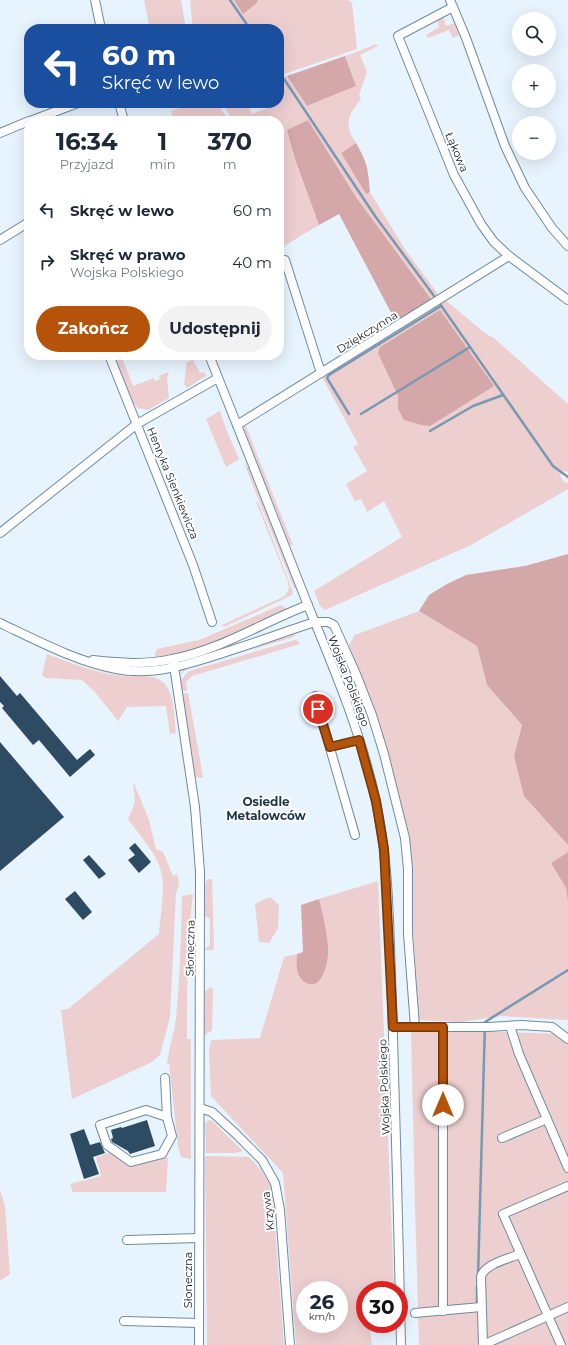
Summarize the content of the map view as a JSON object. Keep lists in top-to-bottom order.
{
  "streets": {
    "street": [
      "Łąkowa",
      "Dziękczynna",
      "Henryka Sienkiewicza",
      "Wojska Polskiego",
      "Słoneczna",
      "Krzywa"
    ]
  },
  "crossings": [
    ["Łąkowa", "Dziękczynna"],
    ["Dziękczynna", "Wojska Polskiego"],
    ["Słoneczna", "Krzywa"]
  ],
  "districts": ["Osiedle Metalowców"],
  "page": {
    "map_buttons": ["+", "−"],
    "turn": ["60 m", "Skręć w lewo"],
    "eta": [
      "16:34",
      "Przyjazd",
      "1",
      "min",
      "370",
      "m"
    ],
    "list": [
      {
        "name": "Skręć w lewo",
        "value": "60 m"
      },
      {
        "name": "Skręć w prawo",
        "note": "Wojska Polskiego",
        "value": "40 m"
      }
    ],
    "buttons": ["Zakończ", "Udostępnij"],
    "speed": "26 km/h",
    "limit": "30"
  }
}
